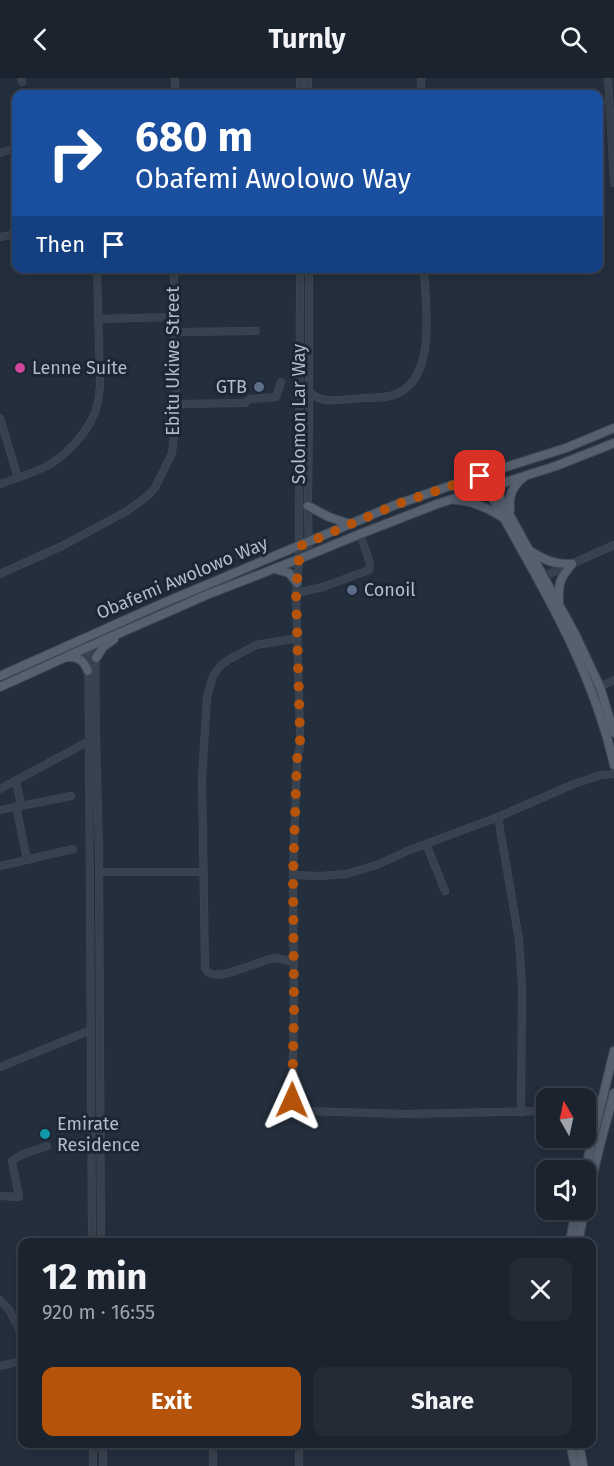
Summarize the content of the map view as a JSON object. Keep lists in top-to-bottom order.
{
  "streets": {
    "main road": ["Obafemi Awolowo Way"],
    "street": ["Ebitu Ukiwe Street", "Solomon Lar Way"]
  },
  "crossings": [
    ["Solomon Lar Way", "Obafemi Awolowo Way"]
  ],
  "places": [
    "Lenne Suite",
    "GTB",
    "Conoil",
    "Emirate Residence"
  ],
  "north": "top",
  "page": {
    "header": "Turnly",
    "turn": ["680 m", "Obafemi Awolowo Way"],
    "then": "Then",
    "heading": ["12 min", "920 m · 16:55"],
    "buttons": ["Exit", "Share"]
  }
}
